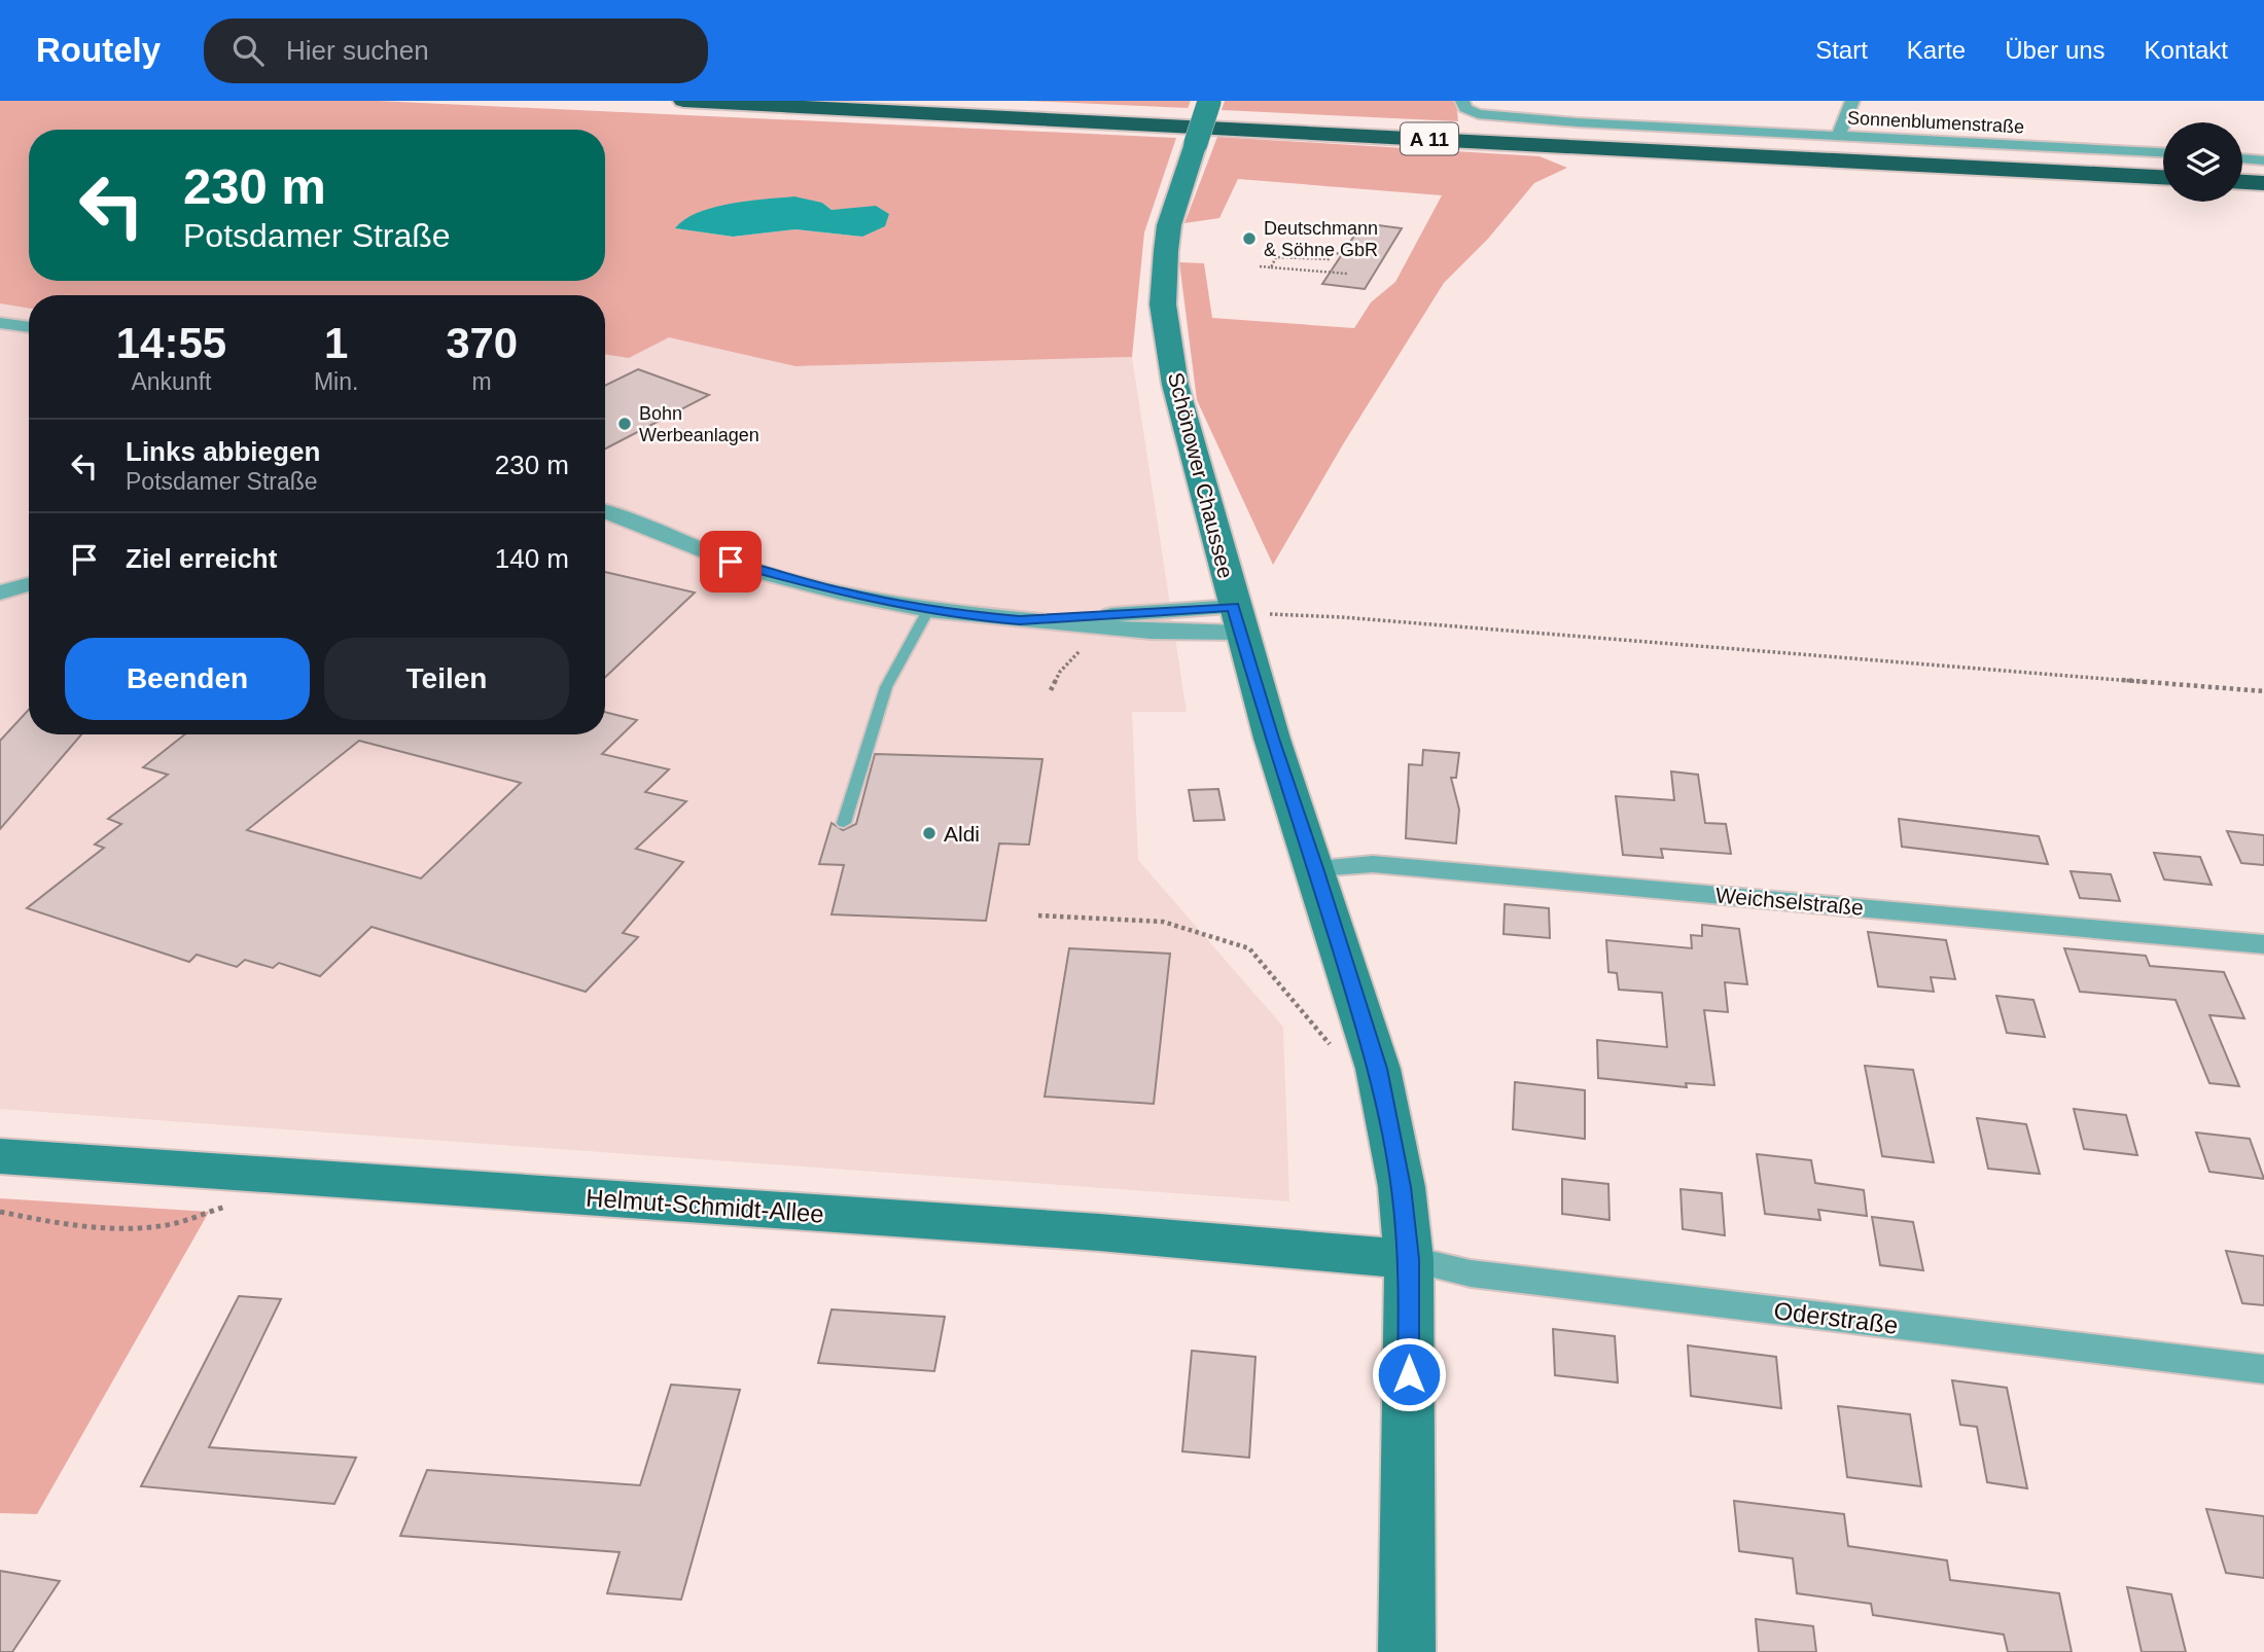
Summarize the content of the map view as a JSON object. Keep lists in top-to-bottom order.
{
  "streets": {
    "highway": ["A 11"],
    "main road": ["Schönower Chaussee", "Helmut-Schmidt-Allee"],
    "street": ["Sonnenblumenstraße", "Weichselstraße", "Oderstraße"]
  },
  "crossings": [
    ["Schönower Chaussee", "Weichselstraße"],
    ["Schönower Chaussee", "Helmut-Schmidt-Allee"],
    ["Schönower Chaussee", "Oderstraße"],
    ["Helmut-Schmidt-Allee", "Oderstraße"]
  ],
  "places": ["Deutschmann & Söhne GbR", "Bohn Werbeanlagen", "Aldi"],
  "page": {
    "header": "Routely",
    "search": "Hier suchen",
    "nav": [
      "Start",
      "Karte",
      "Über uns",
      "Kontakt"
    ],
    "turn": ["230 m", "Potsdamer Straße"],
    "eta": [
      "14:55",
      "Ankunft",
      "1",
      "Min.",
      "370",
      "m"
    ],
    "list": [
      {
        "name": "Links abbiegen",
        "note": "Potsdamer Straße",
        "value": "230 m"
      },
      {
        "name": "Ziel erreicht",
        "value": "140 m"
      }
    ],
    "buttons": ["Beenden", "Teilen"]
  }
}
